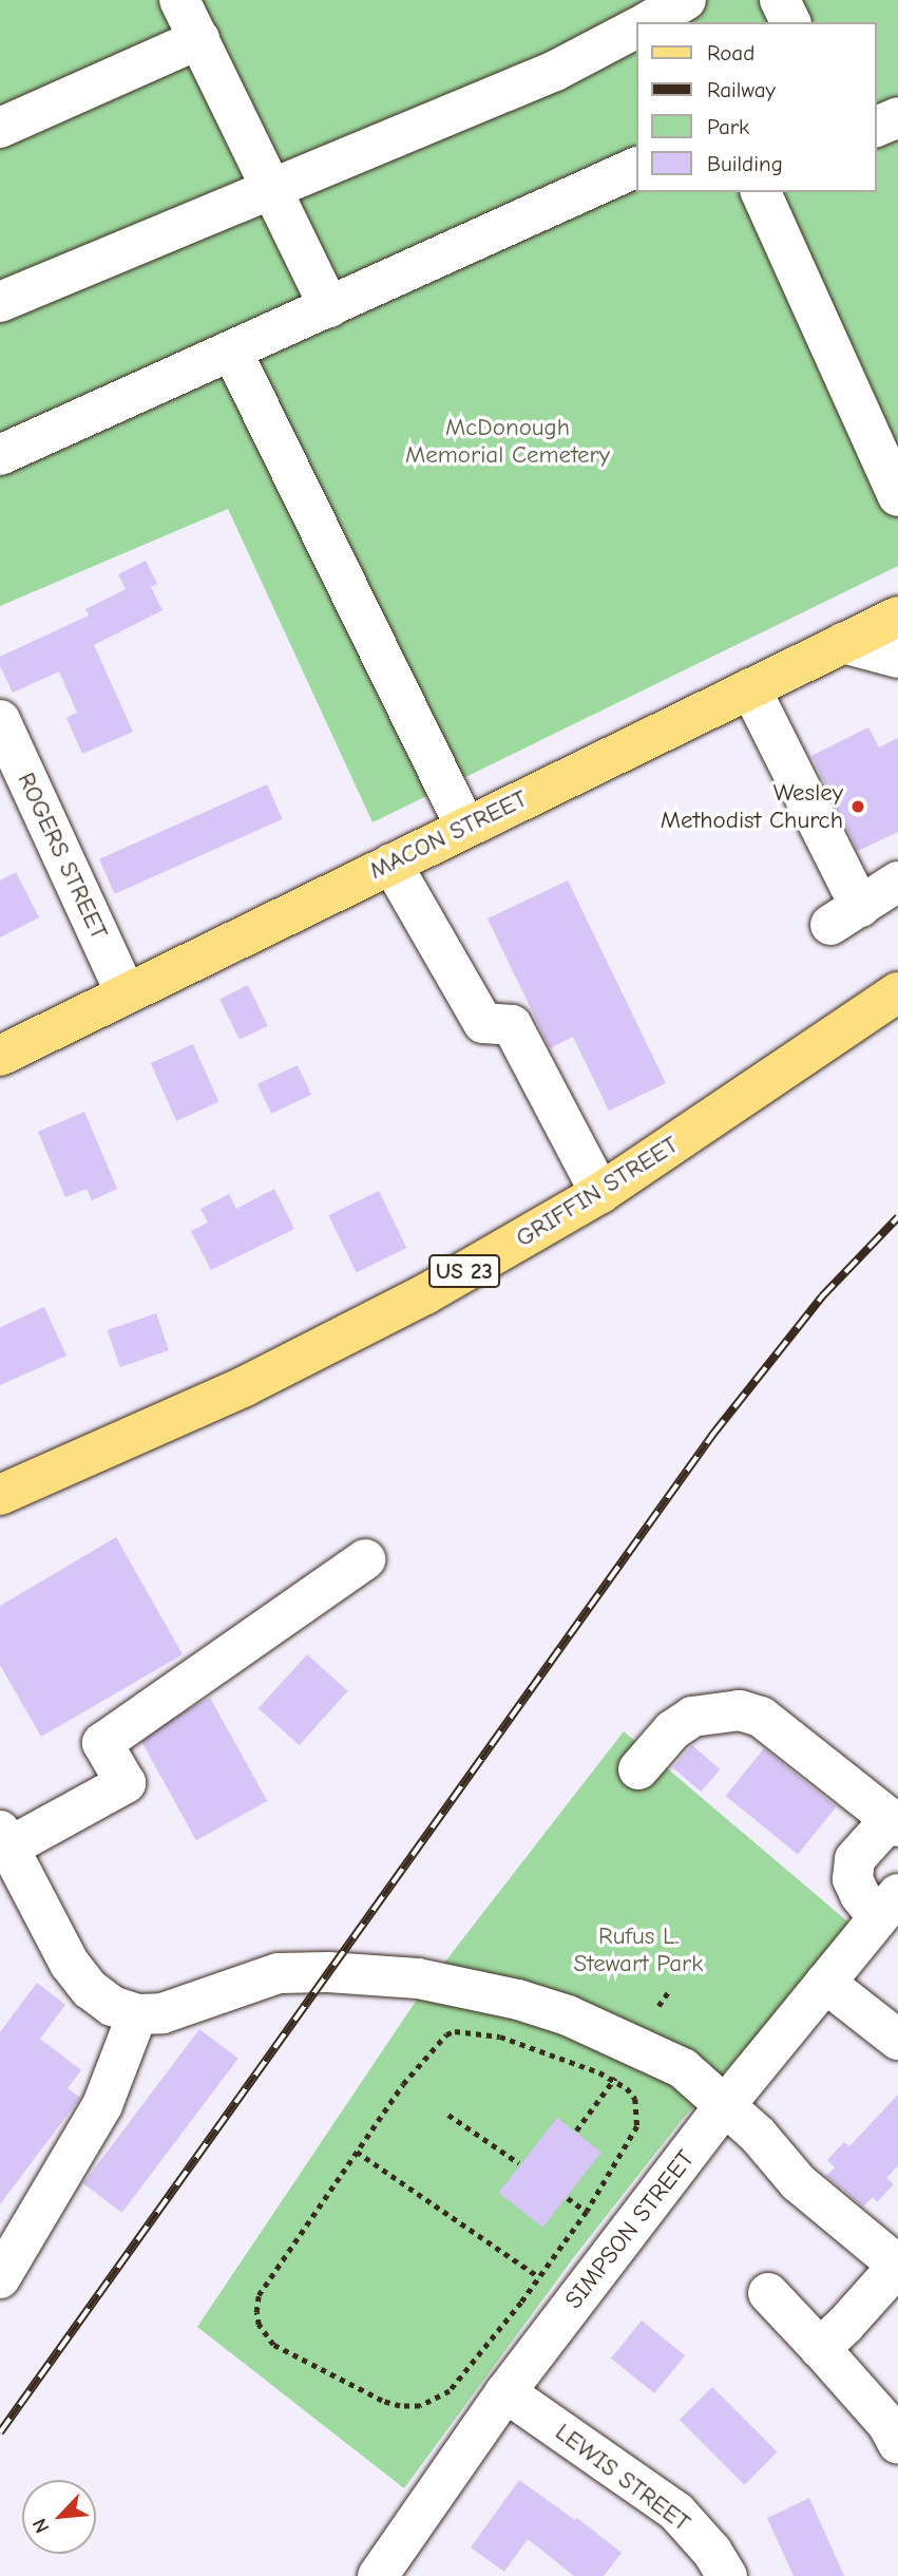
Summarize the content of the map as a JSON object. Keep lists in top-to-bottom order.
{
  "streets": {
    "main road": ["MACON STREET", "GRIFFIN STREET", "US 23"],
    "street": ["ROGERS STREET", "SIMPSON STREET", "LEWIS STREET"]
  },
  "crossings": [
    ["MACON STREET", "ROGERS STREET"],
    ["SIMPSON STREET", "LEWIS STREET"]
  ],
  "parks": ["McDonough Memorial Cemetery", "Rufus L. Stewart Park"],
  "places": ["Wesley Methodist Church"],
  "legend": [
    "Road",
    "Railway",
    "Park",
    "Building"
  ],
  "north": "bottom left"
}
